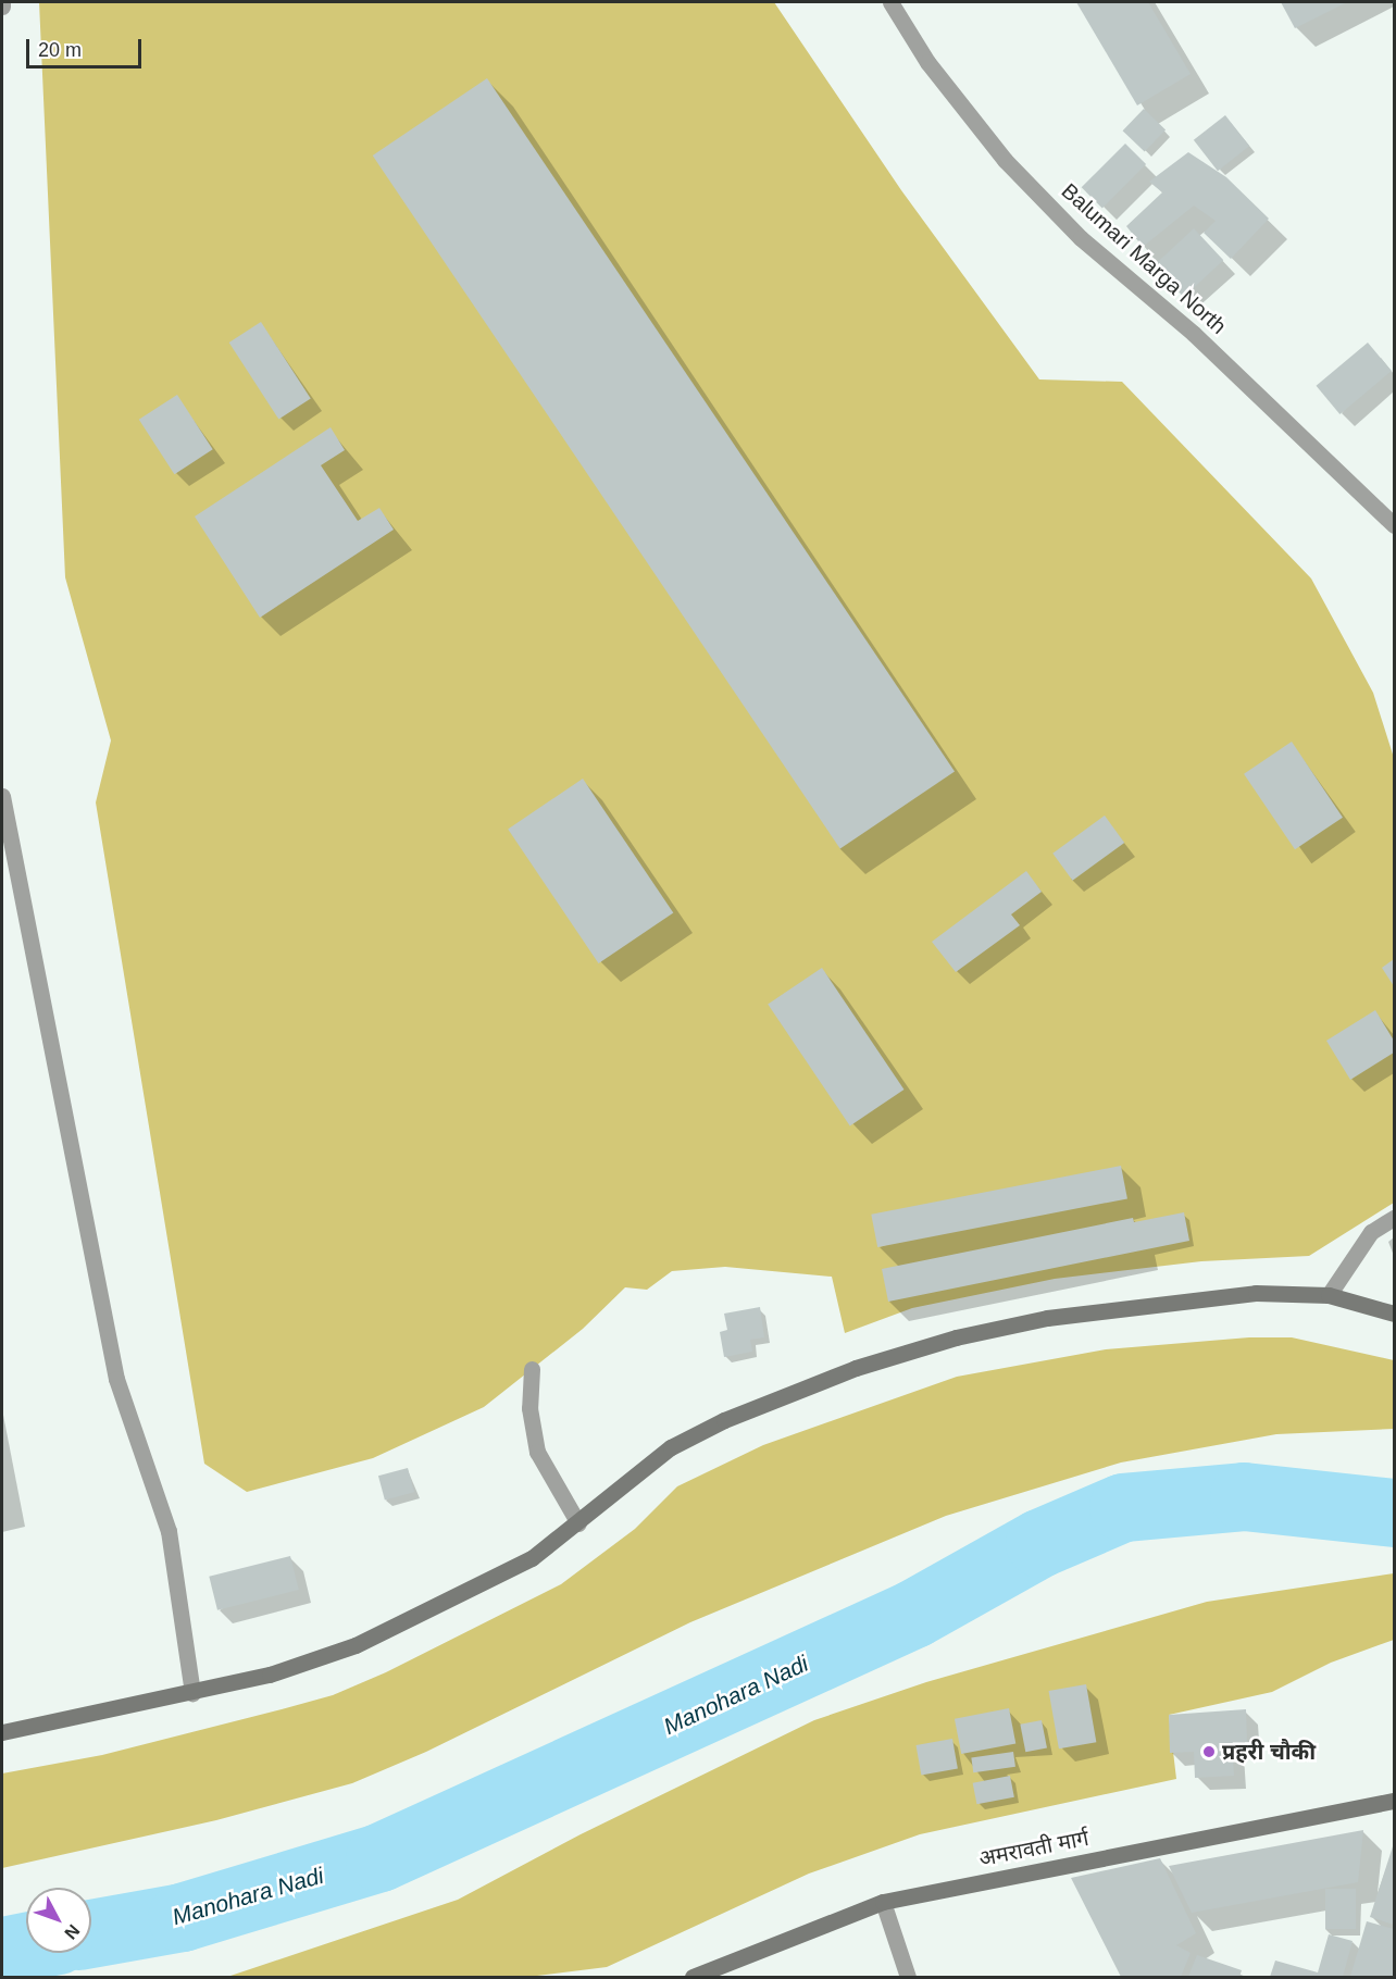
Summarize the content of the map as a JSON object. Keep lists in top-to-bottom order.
{
  "streets": {
    "main road": ["अमरावती मार्ग"],
    "street": ["Balumari Marga North"]
  },
  "water": ["Manohara Nadi"],
  "places": ["प्रहरी चौकी"],
  "scale_bar": "20 m",
  "north": "bottom right"
}
